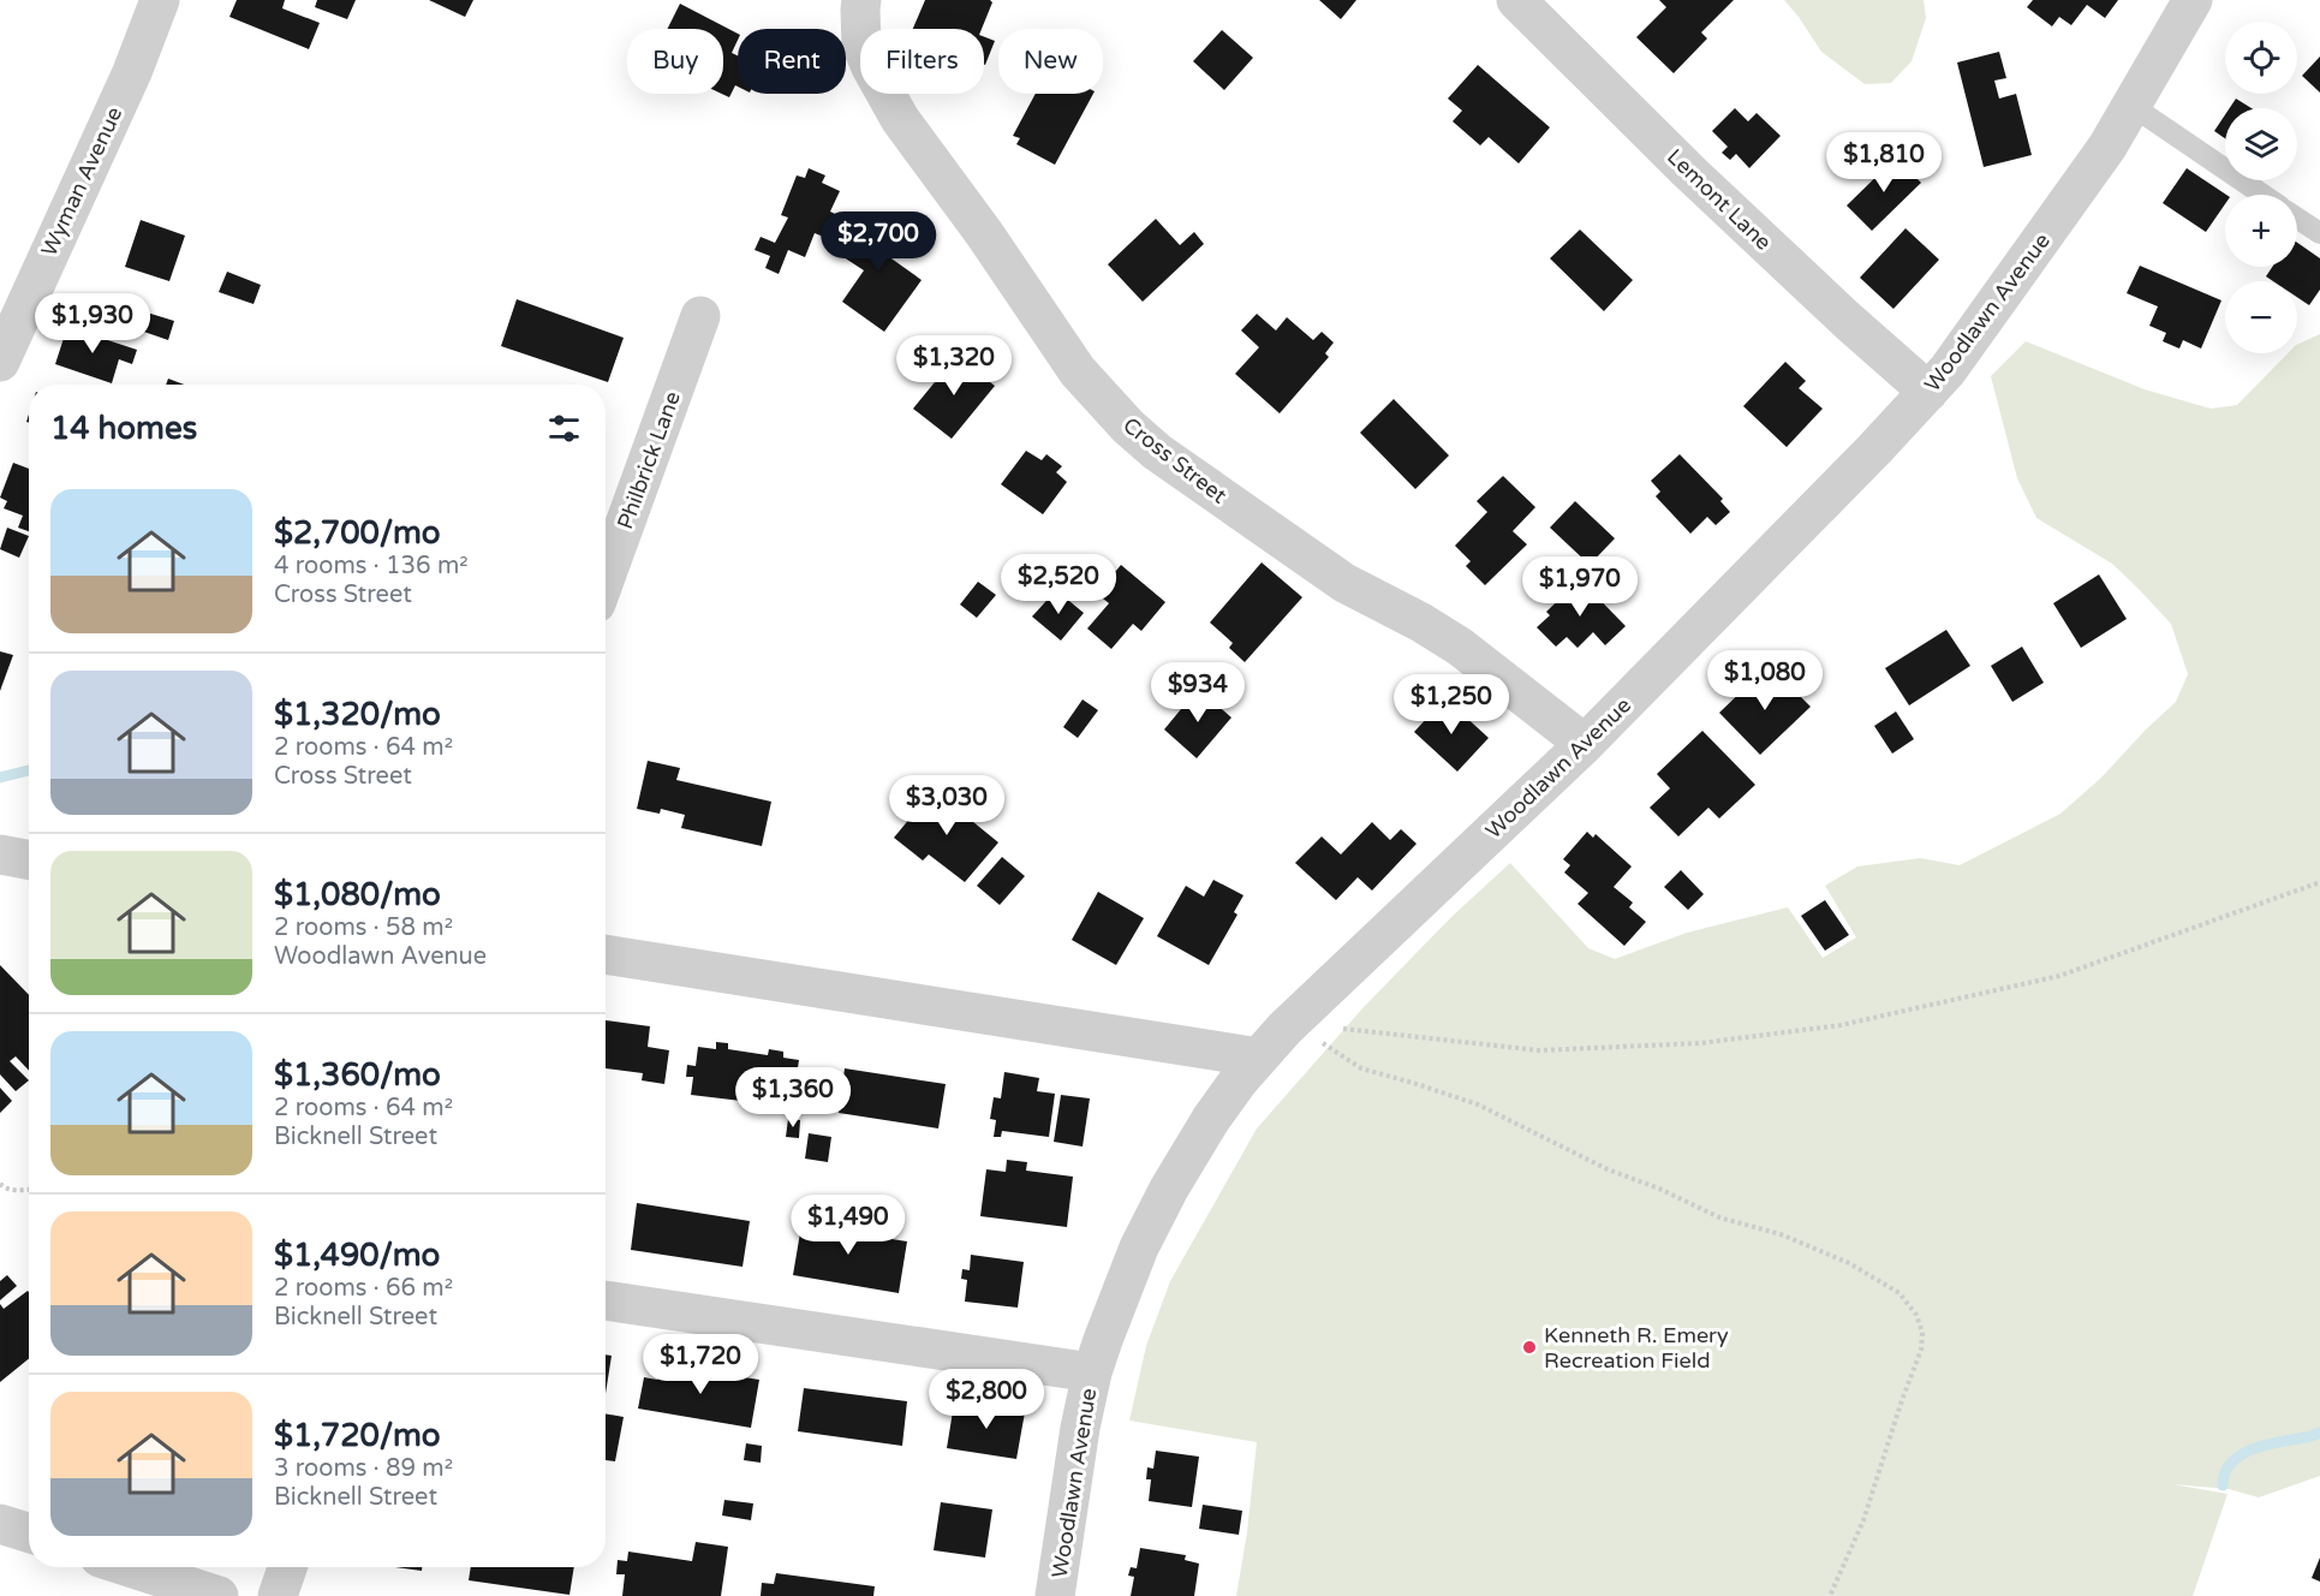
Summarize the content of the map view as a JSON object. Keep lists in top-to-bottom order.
{
  "streets": {
    "street": [
      "Wyman Avenue",
      "Lemont Lane",
      "Woodlawn Avenue",
      "Philbrick Lane",
      "Cross Street"
    ]
  },
  "crossings": [
    ["Lemont Lane", "Woodlawn Avenue"],
    ["Woodlawn Avenue", "Cross Street"]
  ],
  "places": ["Kenneth R. Emery Recreation Field"],
  "page": {
    "map_buttons": ["+", "−"],
    "chip": [
      "Buy",
      "Rent",
      "Filters",
      "New"
    ],
    "price": [
      "$1,810",
      "$2,700",
      "$1,930",
      "$1,320",
      "$2,520",
      "$1,970",
      "$1,080",
      "$934",
      "$1,250",
      "$3,030",
      "$1,360",
      "$1,490",
      "$1,720",
      "$2,800"
    ],
    "heading": "14 homes",
    "list": [
      {
        "name": "$2,700/mo",
        "note": "4 rooms · 136 m² · Cross Street"
      },
      {
        "name": "$1,320/mo",
        "note": "2 rooms · 64 m² · Cross Street"
      },
      {
        "name": "$1,080/mo",
        "note": "2 rooms · 58 m² · Woodlawn Avenue"
      },
      {
        "name": "$1,360/mo",
        "note": "2 rooms · 64 m² · Bicknell Street"
      },
      {
        "name": "$1,490/mo",
        "note": "2 rooms · 66 m² · Bicknell Street"
      },
      {
        "name": "$1,720/mo",
        "note": "3 rooms · 89 m² · Bicknell Street"
      }
    ]
  }
}
